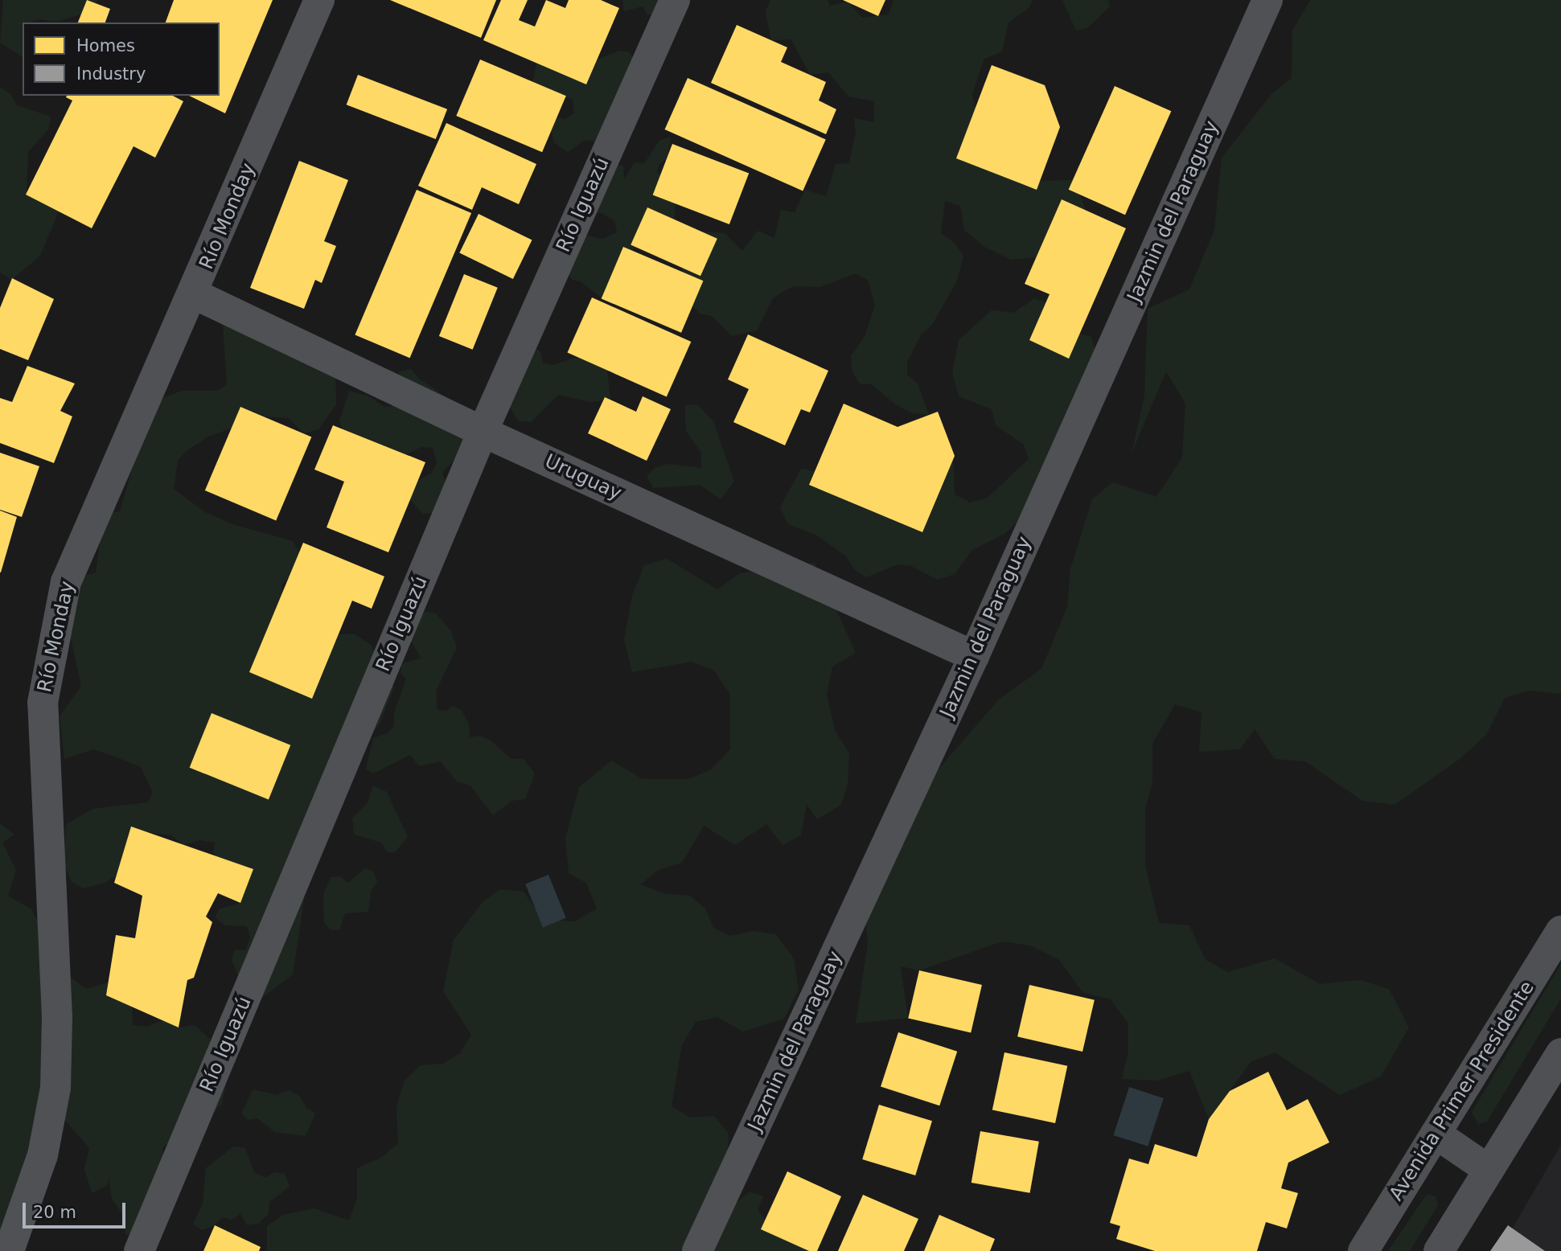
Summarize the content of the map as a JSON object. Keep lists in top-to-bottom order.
{
  "streets": {
    "main road": ["Avenida Primer Presidente"],
    "street": [
      "Río Iguazú",
      "Jazmin del Paraguay",
      "Río Monday",
      "Uruguay"
    ]
  },
  "crossings": [
    ["Río Iguazú", "Uruguay"],
    ["Jazmin del Paraguay", "Uruguay"],
    ["Río Monday", "Uruguay"]
  ],
  "legend": ["Homes", "Industry"],
  "scale_bar": "20 m"
}
